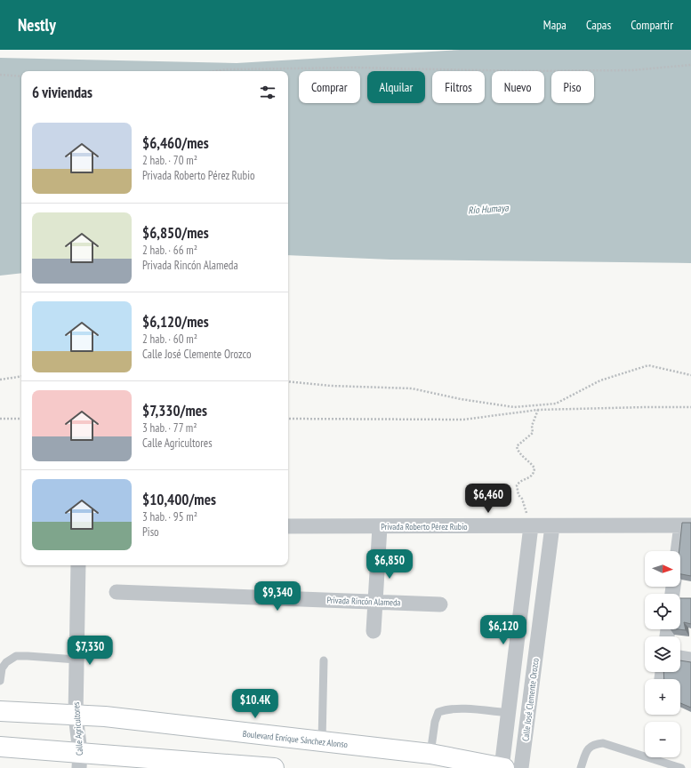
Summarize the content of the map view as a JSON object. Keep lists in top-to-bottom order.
{
  "streets": {
    "main road": ["Boulevard Enrique Sánchez Alonso"],
    "street": [
      "Privada Roberto Pérez Rubio",
      "Privada Rincón Alameda",
      "Calle José Clemente Orozco",
      "Calle Agricultores"
    ]
  },
  "crossings": [
    ["Privada Roberto Pérez Rubio", "Calle José Clemente Orozco"],
    ["Calle Agricultores", "Boulevard Enrique Sánchez Alonso"]
  ],
  "water": ["Río Humaya"],
  "north": "right",
  "page": {
    "header": "Nestly",
    "nav": ["Mapa", "Capas", "Compartir"],
    "chip": [
      "Comprar",
      "Alquilar",
      "Filtros",
      "Nuevo",
      "Piso"
    ],
    "heading": "6 viviendas",
    "list": [
      {
        "name": "$6,460/mes",
        "note": "2 hab. · 70 m² · Privada Roberto Pérez Rubio"
      },
      {
        "name": "$6,850/mes",
        "note": "2 hab. · 66 m² · Privada Rincón Alameda"
      },
      {
        "name": "$6,120/mes",
        "note": "2 hab. · 60 m² · Calle José Clemente Orozco"
      },
      {
        "name": "$7,330/mes",
        "note": "3 hab. · 77 m² · Calle Agricultores"
      },
      {
        "name": "$10,400/mes",
        "note": "3 hab. · 95 m² · Piso"
      }
    ],
    "price": [
      "$6,460",
      "$6,850",
      "$9,340",
      "$6,120",
      "$7,330",
      "$10.4K"
    ],
    "map_buttons": ["+", "−"]
  }
}
